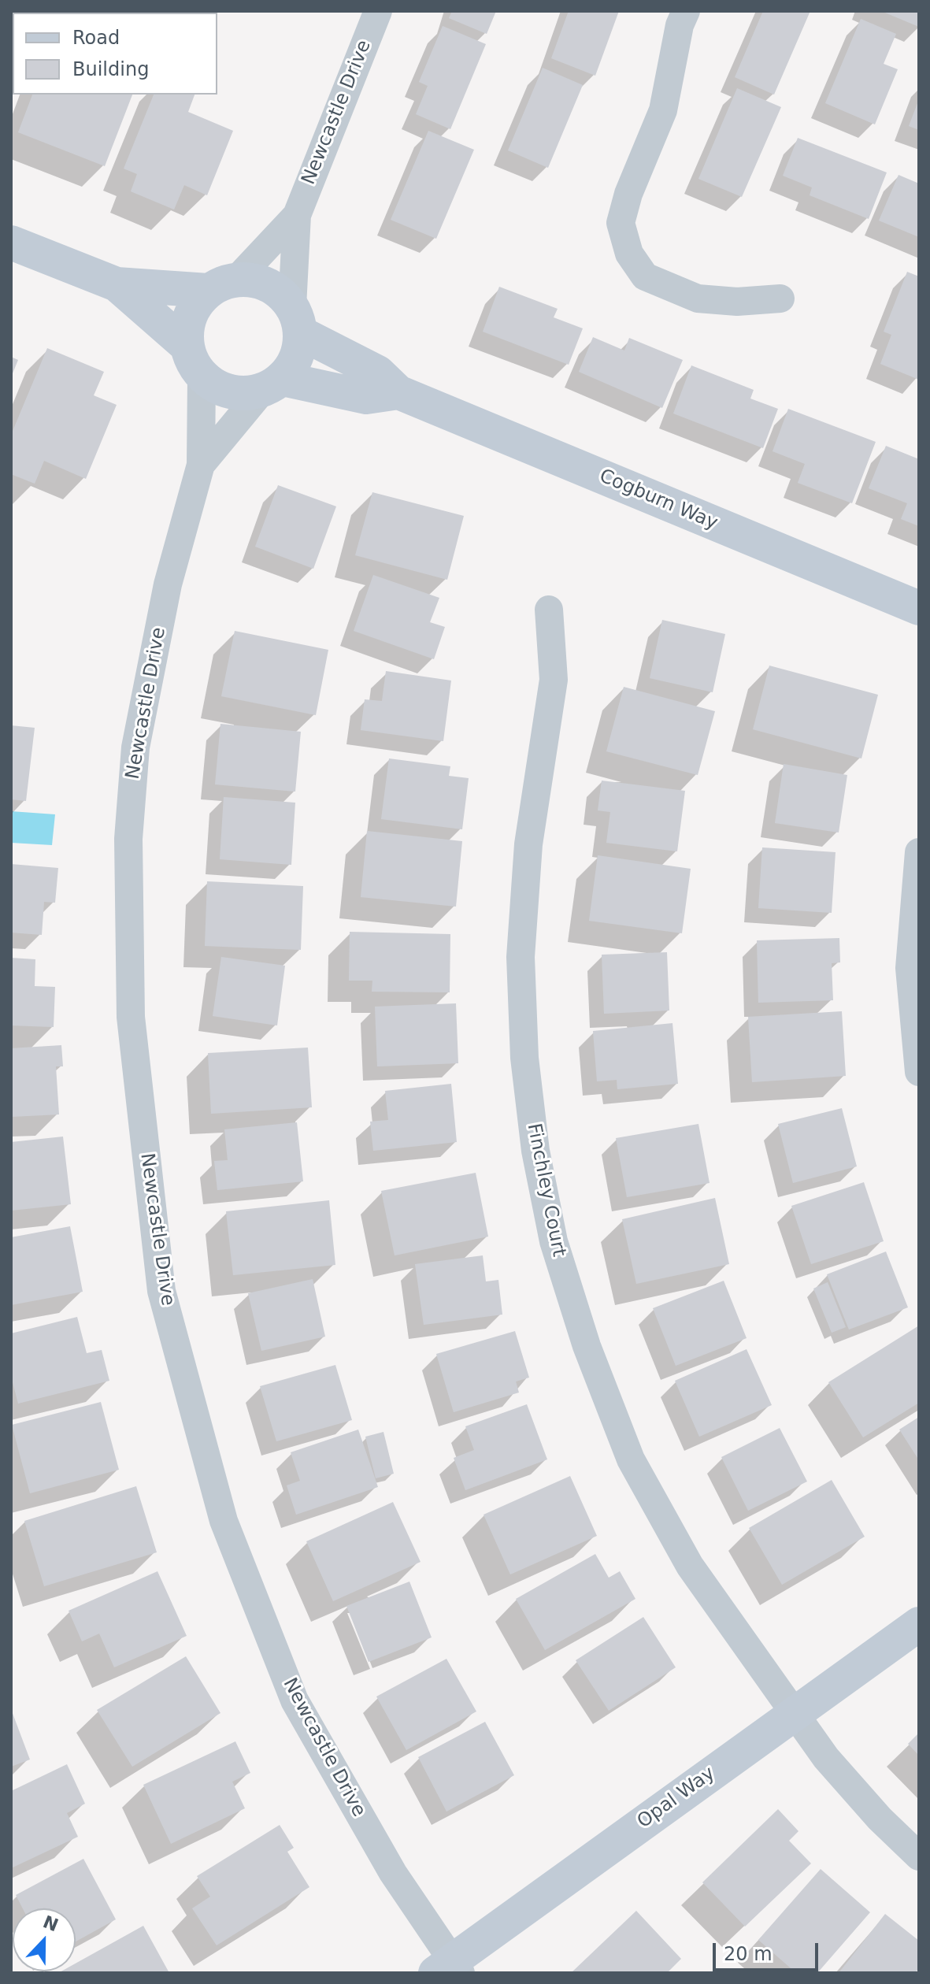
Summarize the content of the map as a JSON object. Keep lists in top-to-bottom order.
{
  "streets": {
    "street": [
      "Newcastle Drive",
      "Cogburn Way",
      "Finchley Court",
      "Opal Way"
    ]
  },
  "crossings": [
    ["Newcastle Drive", "Cogburn Way"],
    ["Newcastle Drive", "Opal Way"],
    ["Finchley Court", "Opal Way"]
  ],
  "legend": ["Road", "Building"],
  "scale_bar": "20 m",
  "north": "top"
}
